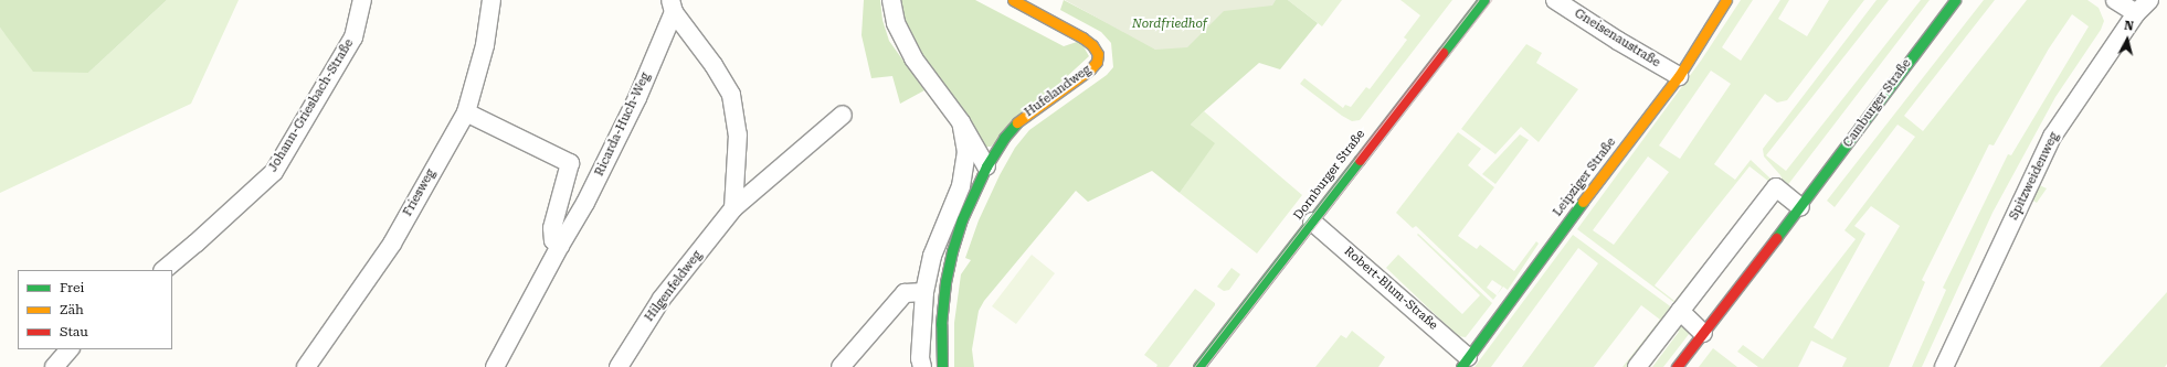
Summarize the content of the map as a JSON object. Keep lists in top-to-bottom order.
{
  "streets": {
    "street": [
      "Gneisenaustraße",
      "Hufelandweg",
      "Camburger Straße",
      "Johann-Griesbach-Straße",
      "Ricarda-Huch-Weg",
      "Dornburger Straße",
      "Spitzweidenweg",
      "Leipziger Straße",
      "Friesweg",
      "Hilgenfeldweg",
      "Robert-Blum-Straße"
    ]
  },
  "crossings": [
    ["Gneisenaustraße", "Leipziger Straße"],
    ["Dornburger Straße", "Robert-Blum-Straße"],
    ["Leipziger Straße", "Robert-Blum-Straße"]
  ],
  "parks": ["Nordfriedhof"],
  "legend": ["Frei", "Zäh", "Stau"],
  "north": "top"
}
